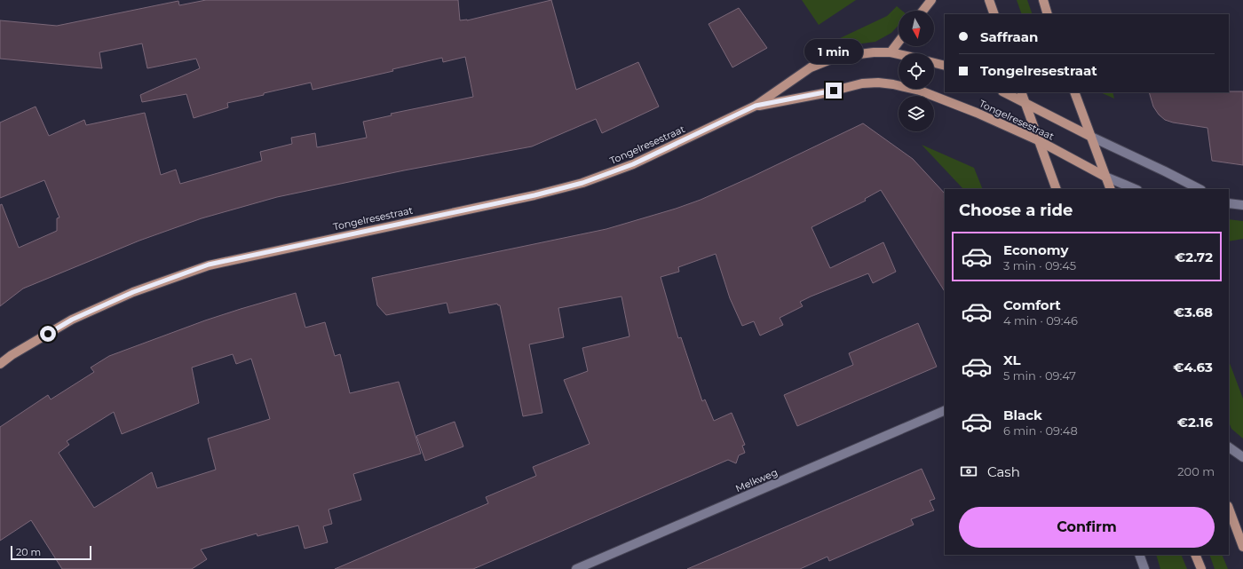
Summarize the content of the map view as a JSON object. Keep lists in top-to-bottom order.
{
  "streets": {
    "main road": ["Tongelresestraat"],
    "street": ["Melkweg"]
  },
  "scale_bar": "20 m",
  "north": "bottom",
  "page": {
    "banner": ["Saffraan", "Tongelresestraat"],
    "bubble": "1 min",
    "heading": "Choose a ride",
    "list": [
      {
        "name": "Economy",
        "note": "3 min · 09:45",
        "value": "€2.72"
      },
      {
        "name": "Comfort",
        "note": "4 min · 09:46",
        "value": "€3.68"
      },
      {
        "name": "XL",
        "note": "5 min · 09:47",
        "value": "€4.63"
      },
      {
        "name": "Black",
        "note": "6 min · 09:48",
        "value": "€2.16"
      }
    ],
    "pay": ["Cash", "200 m"],
    "buttons": "Confirm",
    "scale": "20 m"
  }
}
